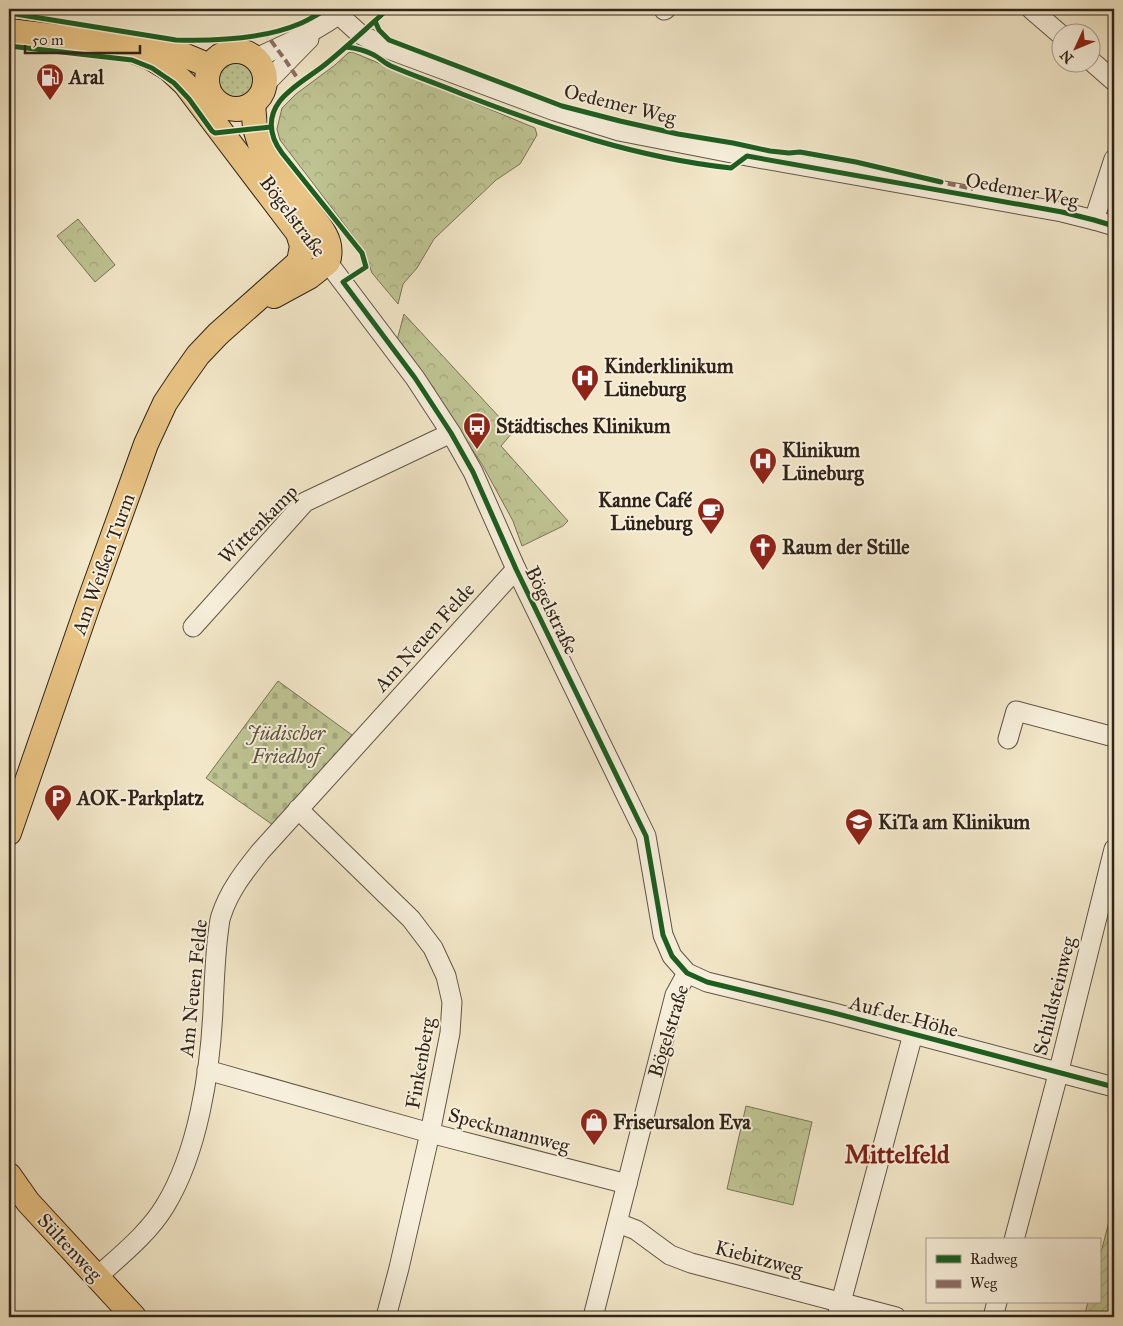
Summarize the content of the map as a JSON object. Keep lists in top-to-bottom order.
{
  "streets": {
    "main road": ["Bögelstraße", "Am Weißen Turm", "Sültenweg"],
    "street": [
      "Oedemer Weg",
      "Wittenkamp",
      "Am Neuen Felde",
      "Schildsteinweg",
      "Auf der Höhe",
      "Finkenberg",
      "Speckmannweg",
      "Kiebitzweg"
    ]
  },
  "crossings": [
    ["Bögelstraße", "Wittenkamp"],
    ["Bögelstraße", "Am Weißen Turm"],
    ["Bögelstraße", "Am Neuen Felde"],
    ["Bögelstraße", "Auf der Höhe"],
    ["Bögelstraße", "Speckmannweg"],
    ["Bögelstraße", "Kiebitzweg"],
    ["Am Neuen Felde", "Finkenberg"],
    ["Am Neuen Felde", "Speckmannweg"],
    ["Am Neuen Felde", "Sültenweg"],
    ["Schildsteinweg", "Auf der Höhe"],
    ["Finkenberg", "Speckmannweg"]
  ],
  "districts": ["Mittelfeld"],
  "parks": ["Jüdischer Friedhof"],
  "places": {
    "fuel station": ["Aral"],
    "hospital": ["Kinderklinikum Lüneburg", "Klinikum Lüneburg"],
    "bus stop": ["Städtisches Klinikum"],
    "cafe": ["Kanne Café Lüneburg"],
    "church": ["Raum der Stille"],
    "parking": ["AOK-Parkplatz"],
    "school or university": ["KiTa am Klinikum"],
    "shop": ["Friseursalon Eva"]
  },
  "legend": ["Radweg", "Weg"],
  "scale_bar": "50 m",
  "north": "bottom left"
}
